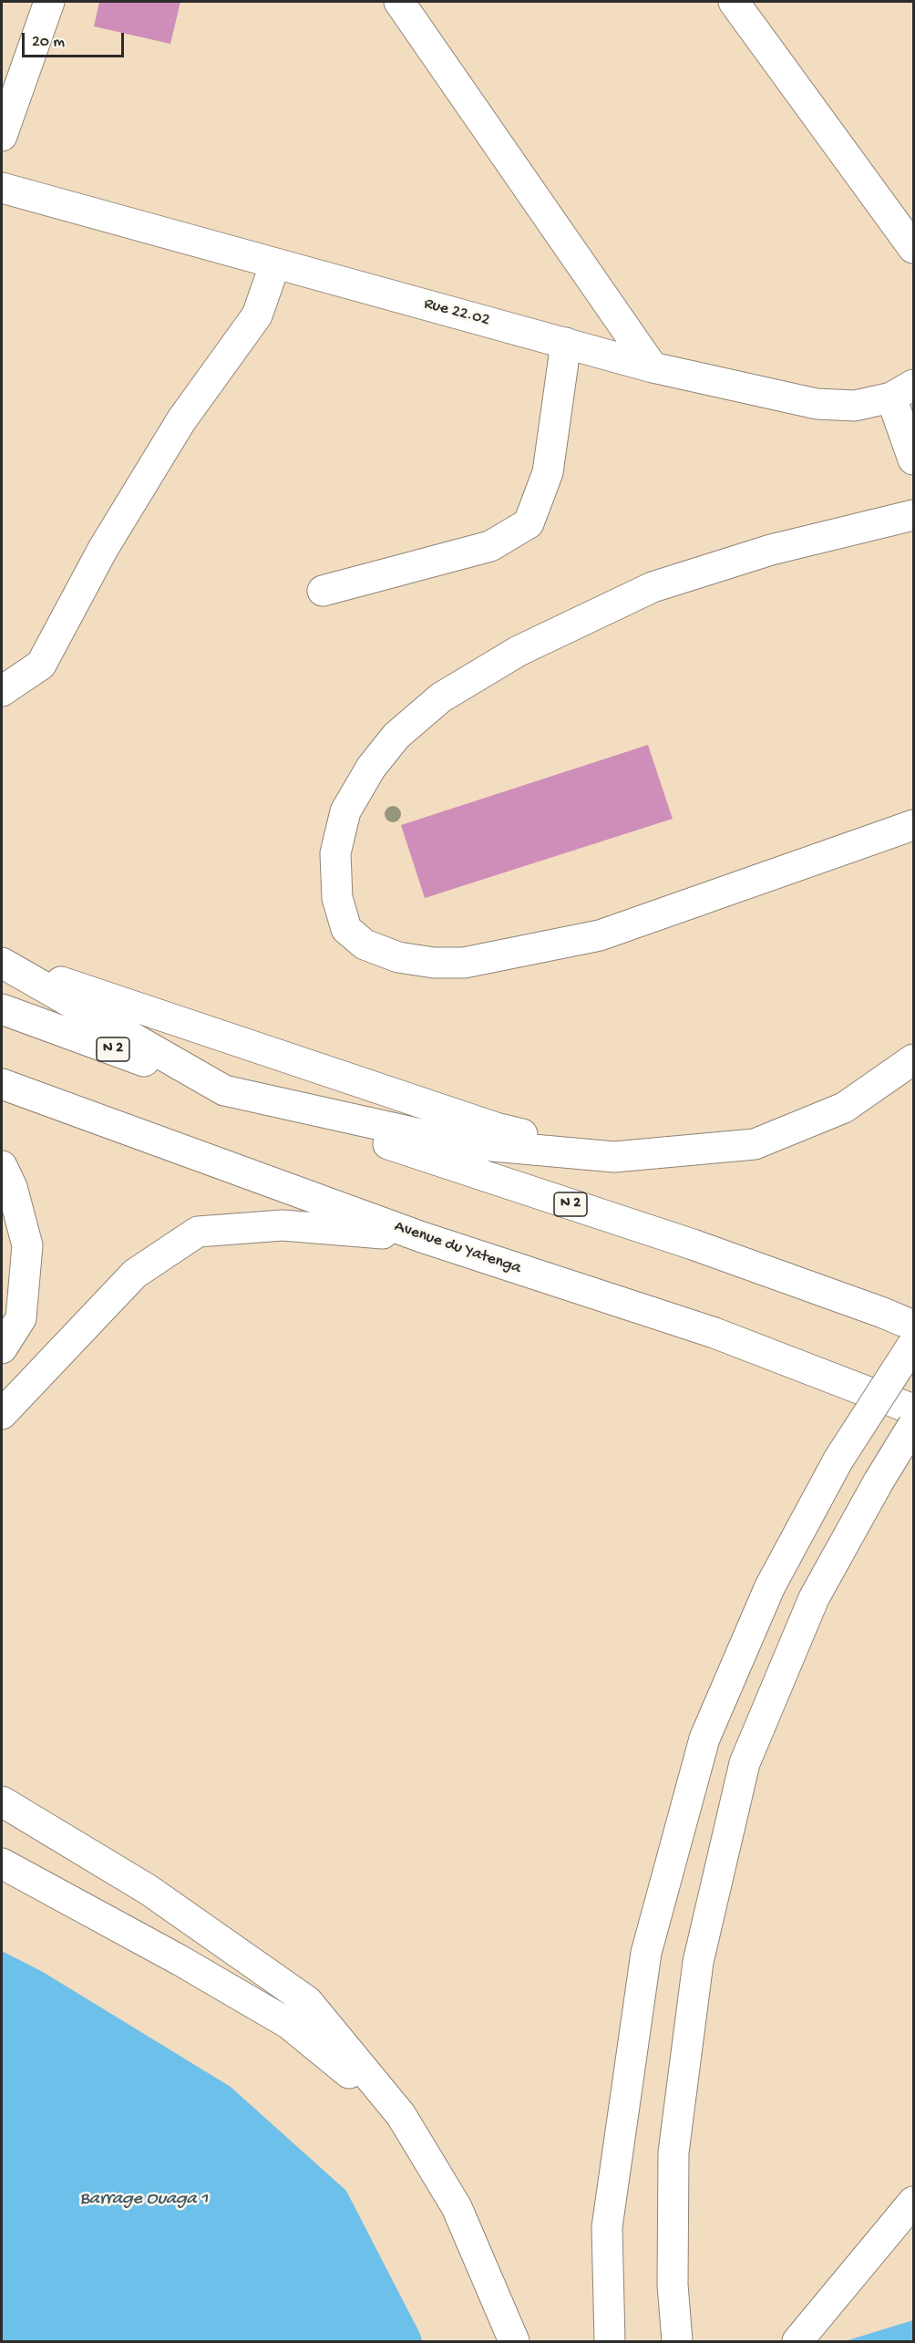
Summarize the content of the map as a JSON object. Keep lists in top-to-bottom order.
{
  "streets": {
    "main road": ["Rue 22.02", "N 2", "Avenue du Yatenga"]
  },
  "water": ["Barrage Ouaga 1"],
  "scale_bar": "20 m"
}
